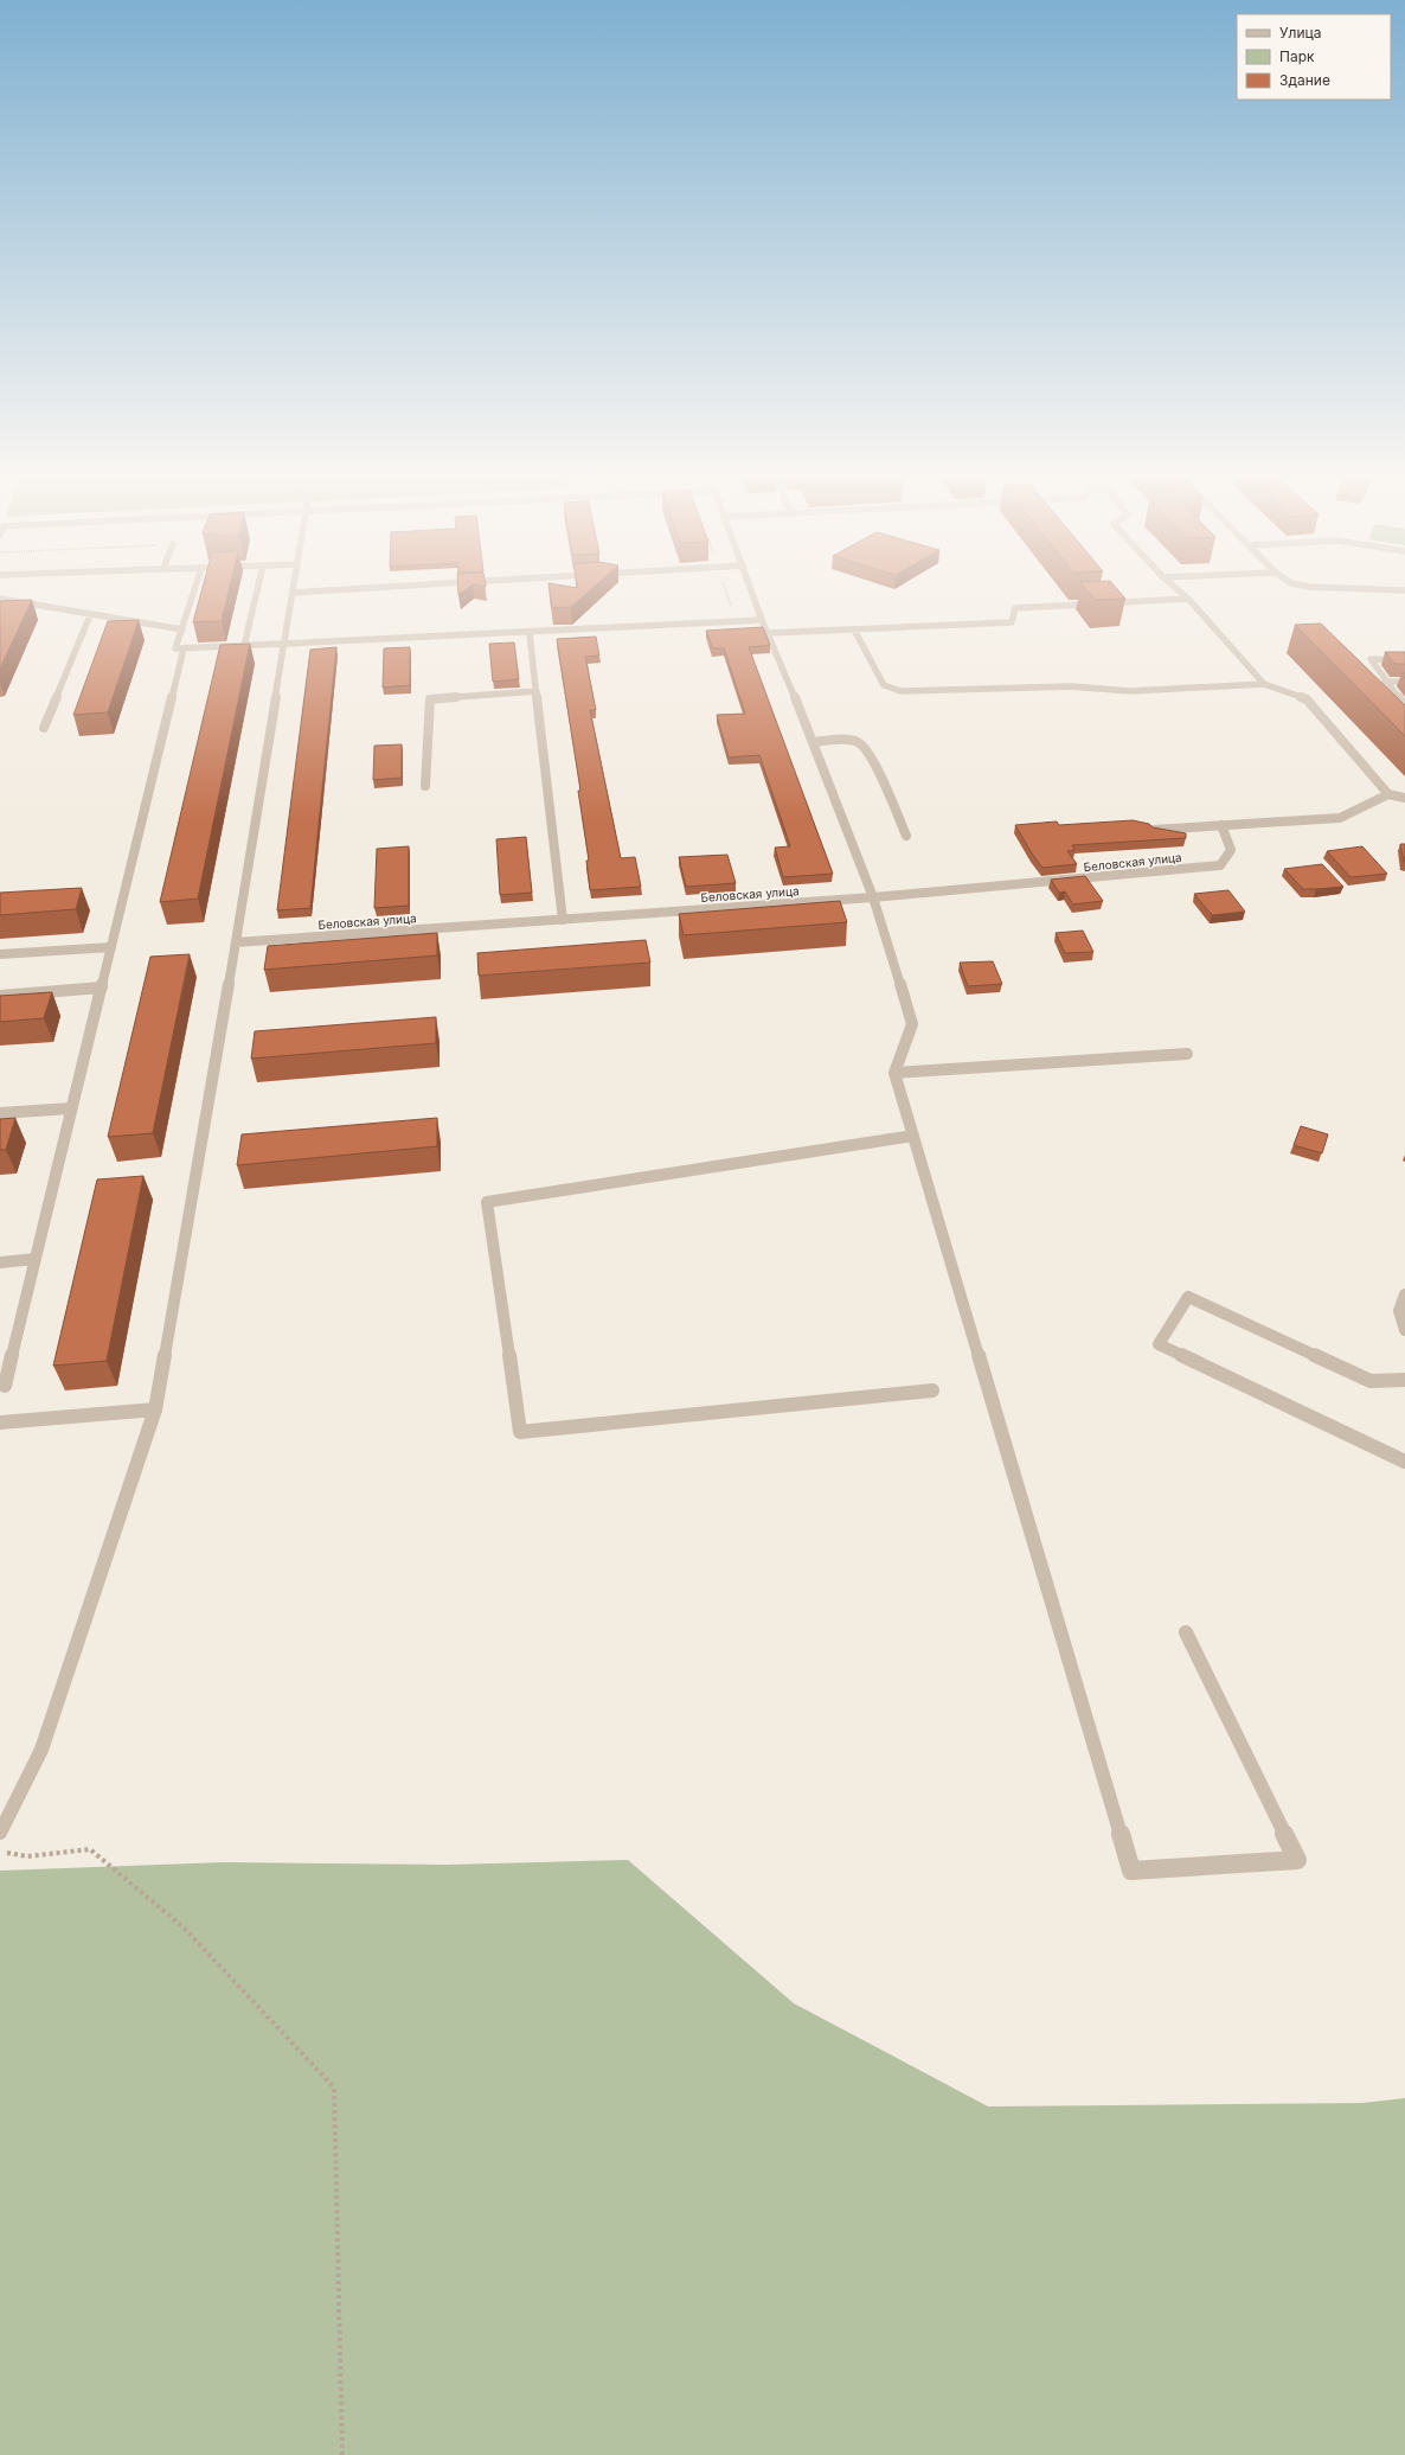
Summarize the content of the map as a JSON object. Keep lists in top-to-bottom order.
{
  "streets": {
    "street": ["Беловская улица"]
  },
  "legend": ["Улица", "Парк", "Здание"]
}
